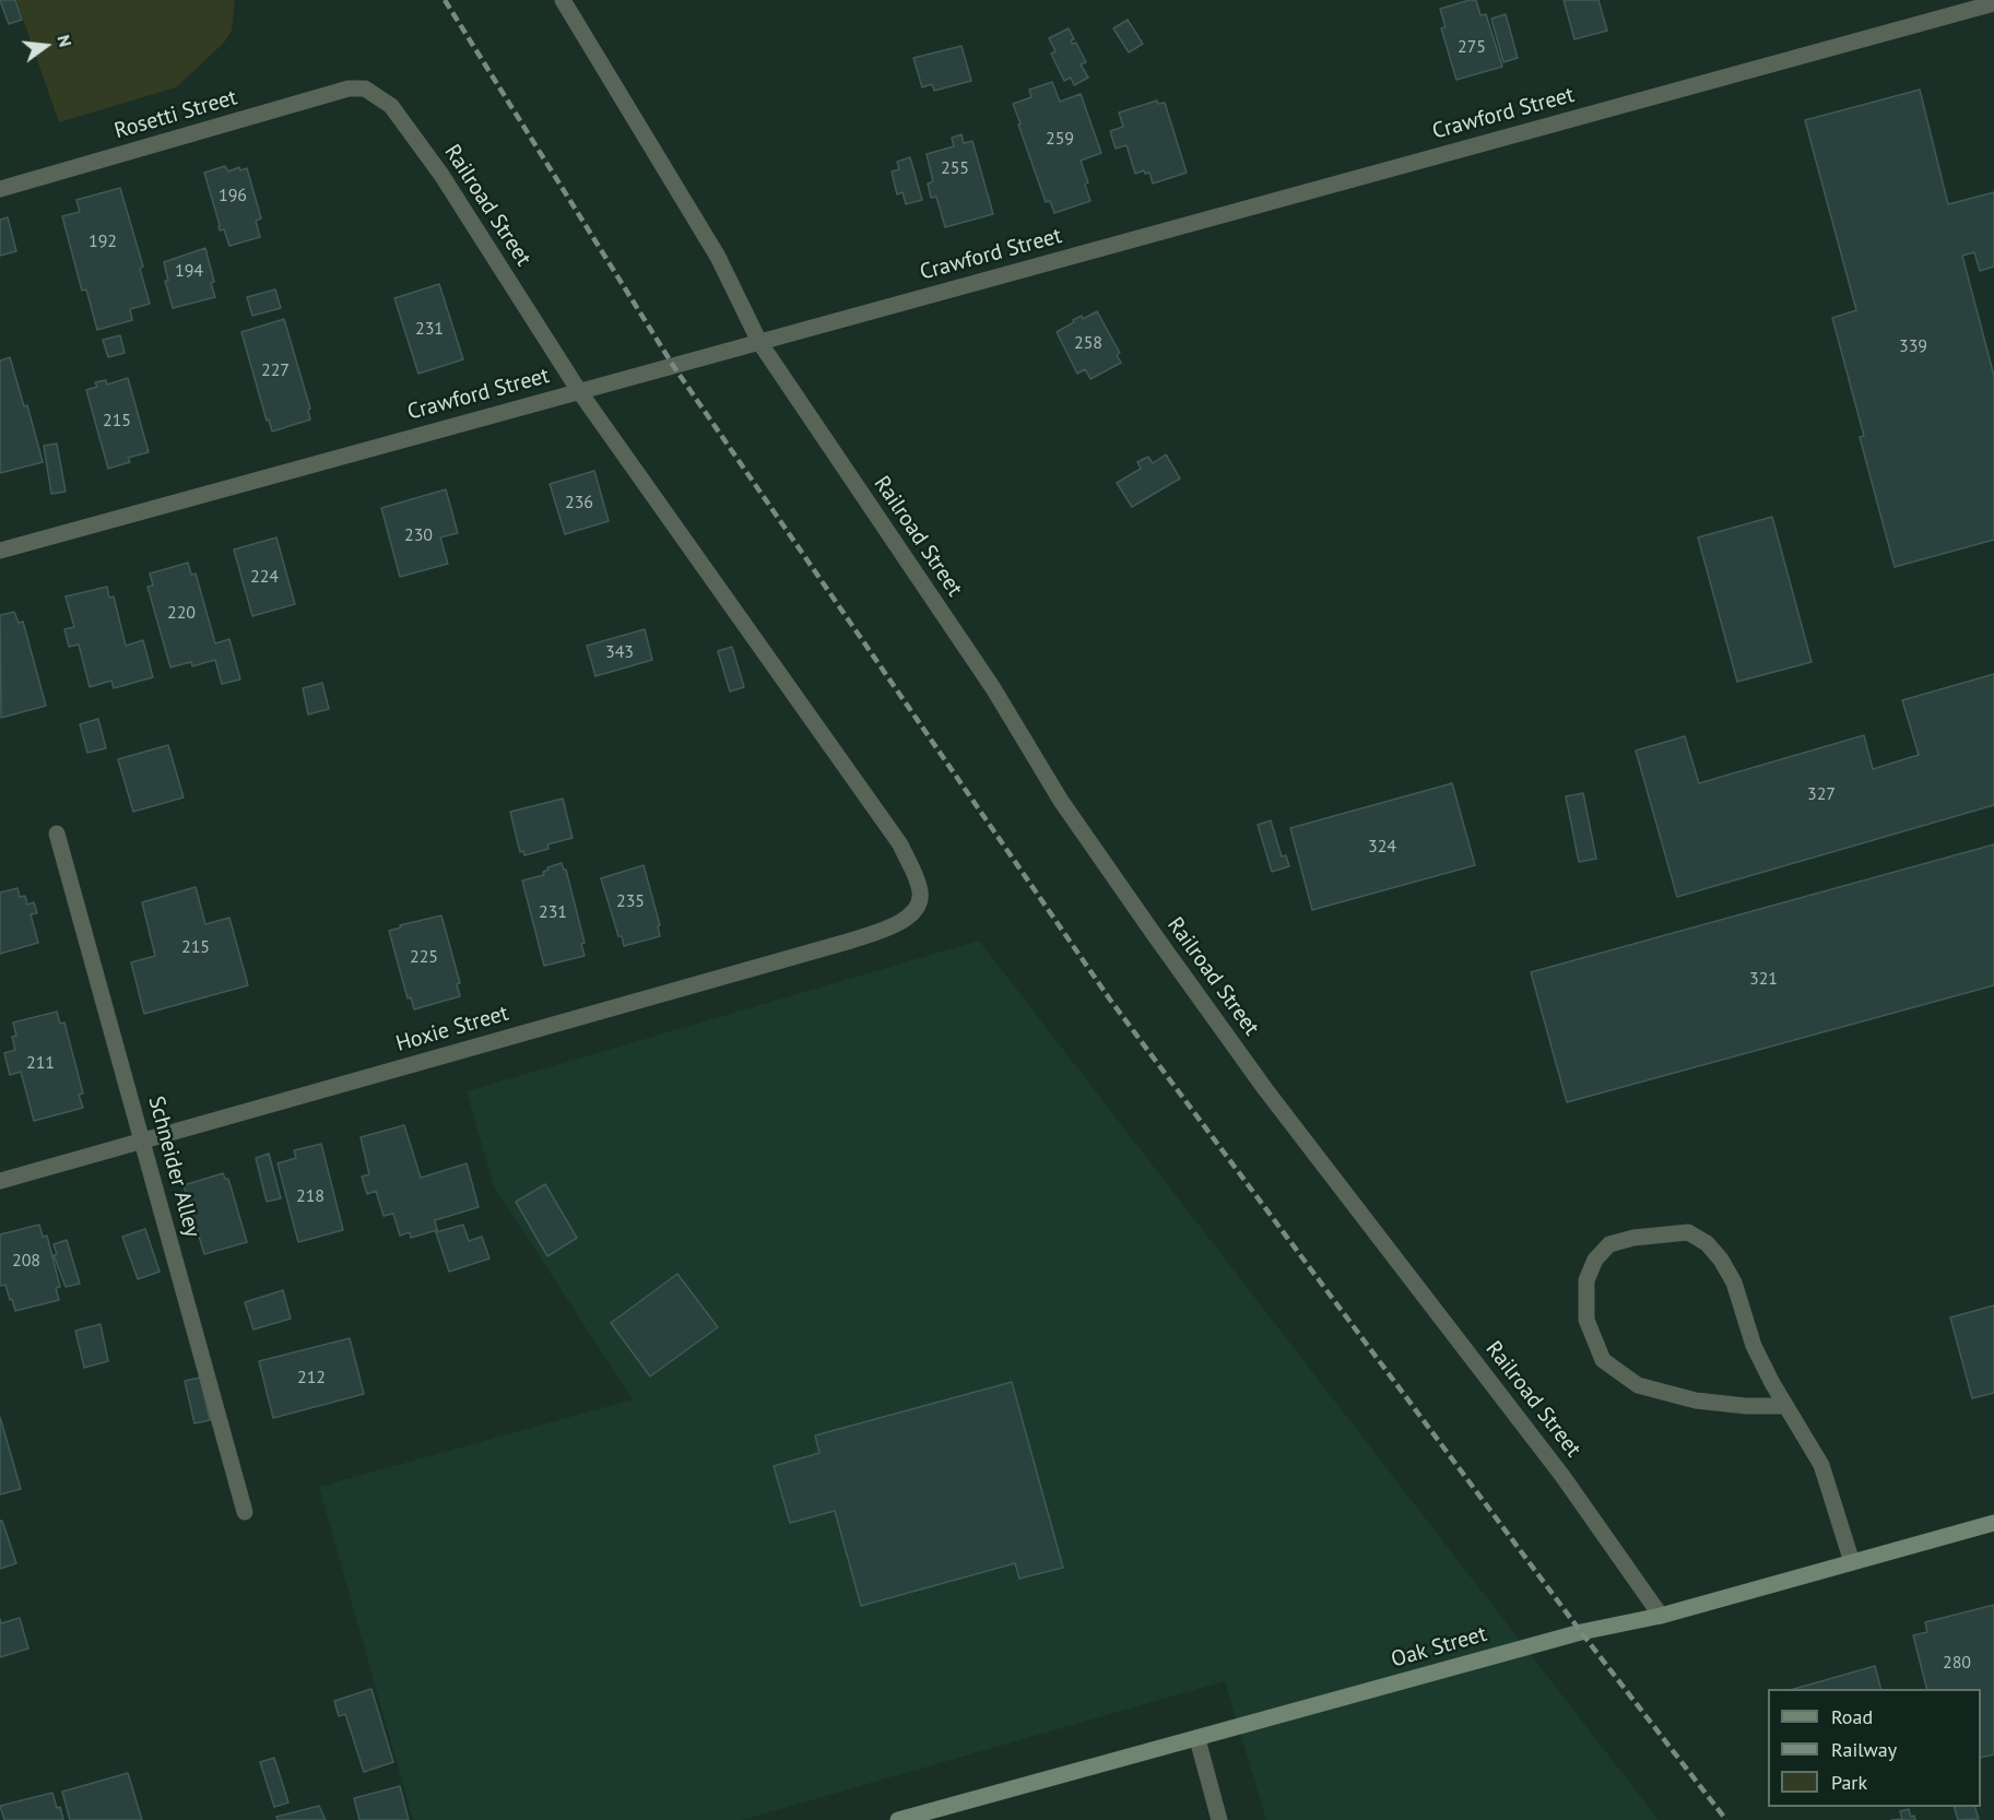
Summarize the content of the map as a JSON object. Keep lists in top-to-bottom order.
{
  "streets": {
    "main road": ["Oak Street"],
    "street": [
      "Crawford Street",
      "Rosetti Street",
      "Railroad Street",
      "Hoxie Street",
      "Schneider Alley"
    ]
  },
  "crossings": [
    ["Crawford Street", "Railroad Street"],
    ["Rosetti Street", "Railroad Street"],
    ["Railroad Street", "Hoxie Street"],
    ["Railroad Street", "Oak Street"],
    ["Hoxie Street", "Schneider Alley"]
  ],
  "house_numbers": [
    "275",
    "259",
    "255",
    "196",
    "192",
    "194",
    "231",
    "258",
    "339",
    "227",
    "215",
    "236",
    "230",
    "224",
    "220",
    "343",
    "327",
    "324",
    "235",
    "231",
    "215",
    "225",
    "321",
    "211",
    "218",
    "208",
    "212",
    "280"
  ],
  "legend": ["Road", "Railway", "Park"],
  "north": "right"
}
